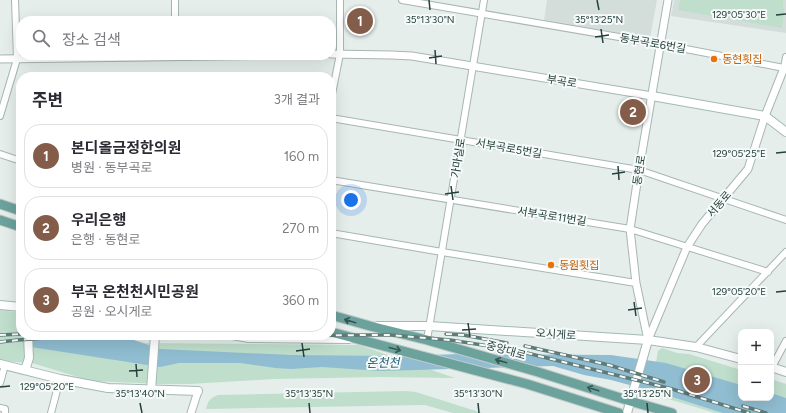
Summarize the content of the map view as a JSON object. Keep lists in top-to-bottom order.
{
  "streets": {
    "main road": ["부곡로", "오시게로", "중앙대로"],
    "street": [
      "동부곡로6번길",
      "서부곡로5번길",
      "가마실로",
      "동현로",
      "서동로",
      "서부곡로11번길"
    ]
  },
  "crossings": [
    ["동부곡로6번길", "가마실로"],
    ["동부곡로6번길", "동현로"],
    ["동부곡로6번길", "서동로"],
    ["부곡로", "가마실로"],
    ["부곡로", "동현로"],
    ["부곡로", "서동로"],
    ["서부곡로5번길", "가마실로"],
    ["서부곡로5번길", "동현로"],
    ["서부곡로5번길", "서동로"],
    ["가마실로", "서부곡로11번길"],
    ["가마실로", "오시게로"],
    ["가마실로", "중앙대로"],
    ["동현로", "서동로"],
    ["동현로", "서부곡로11번길"],
    ["동현로", "오시게로"],
    ["서동로", "서부곡로11번길"],
    ["서동로", "오시게로"],
    ["오시게로", "중앙대로"]
  ],
  "water": ["온천천"],
  "places": ["동현횟집", "동원횟집"],
  "page": {
    "pins": ["1", "2", "3"],
    "search": "장소 검색",
    "heading": ["주변", "3개 결과"],
    "list": [
      {
        "mark": "1",
        "name": "본디올금정한의원",
        "note": "병원 · 동부곡로",
        "value": "160 m"
      },
      {
        "mark": "2",
        "name": "우리은행",
        "note": "은행 · 동현로",
        "value": "270 m"
      },
      {
        "mark": "3",
        "name": "부곡 온천천시민공원",
        "note": "공원 · 오시게로",
        "value": "360 m"
      }
    ],
    "map_buttons": ["+", "−"]
  },
  "coordinates": [
    "129°05'30\"E",
    "35°13'30\"N",
    "35°13'25\"N",
    "129°05'25\"E",
    "129°05'20\"E",
    "35°13'40\"N",
    "35°13'35\"N"
  ]
}
